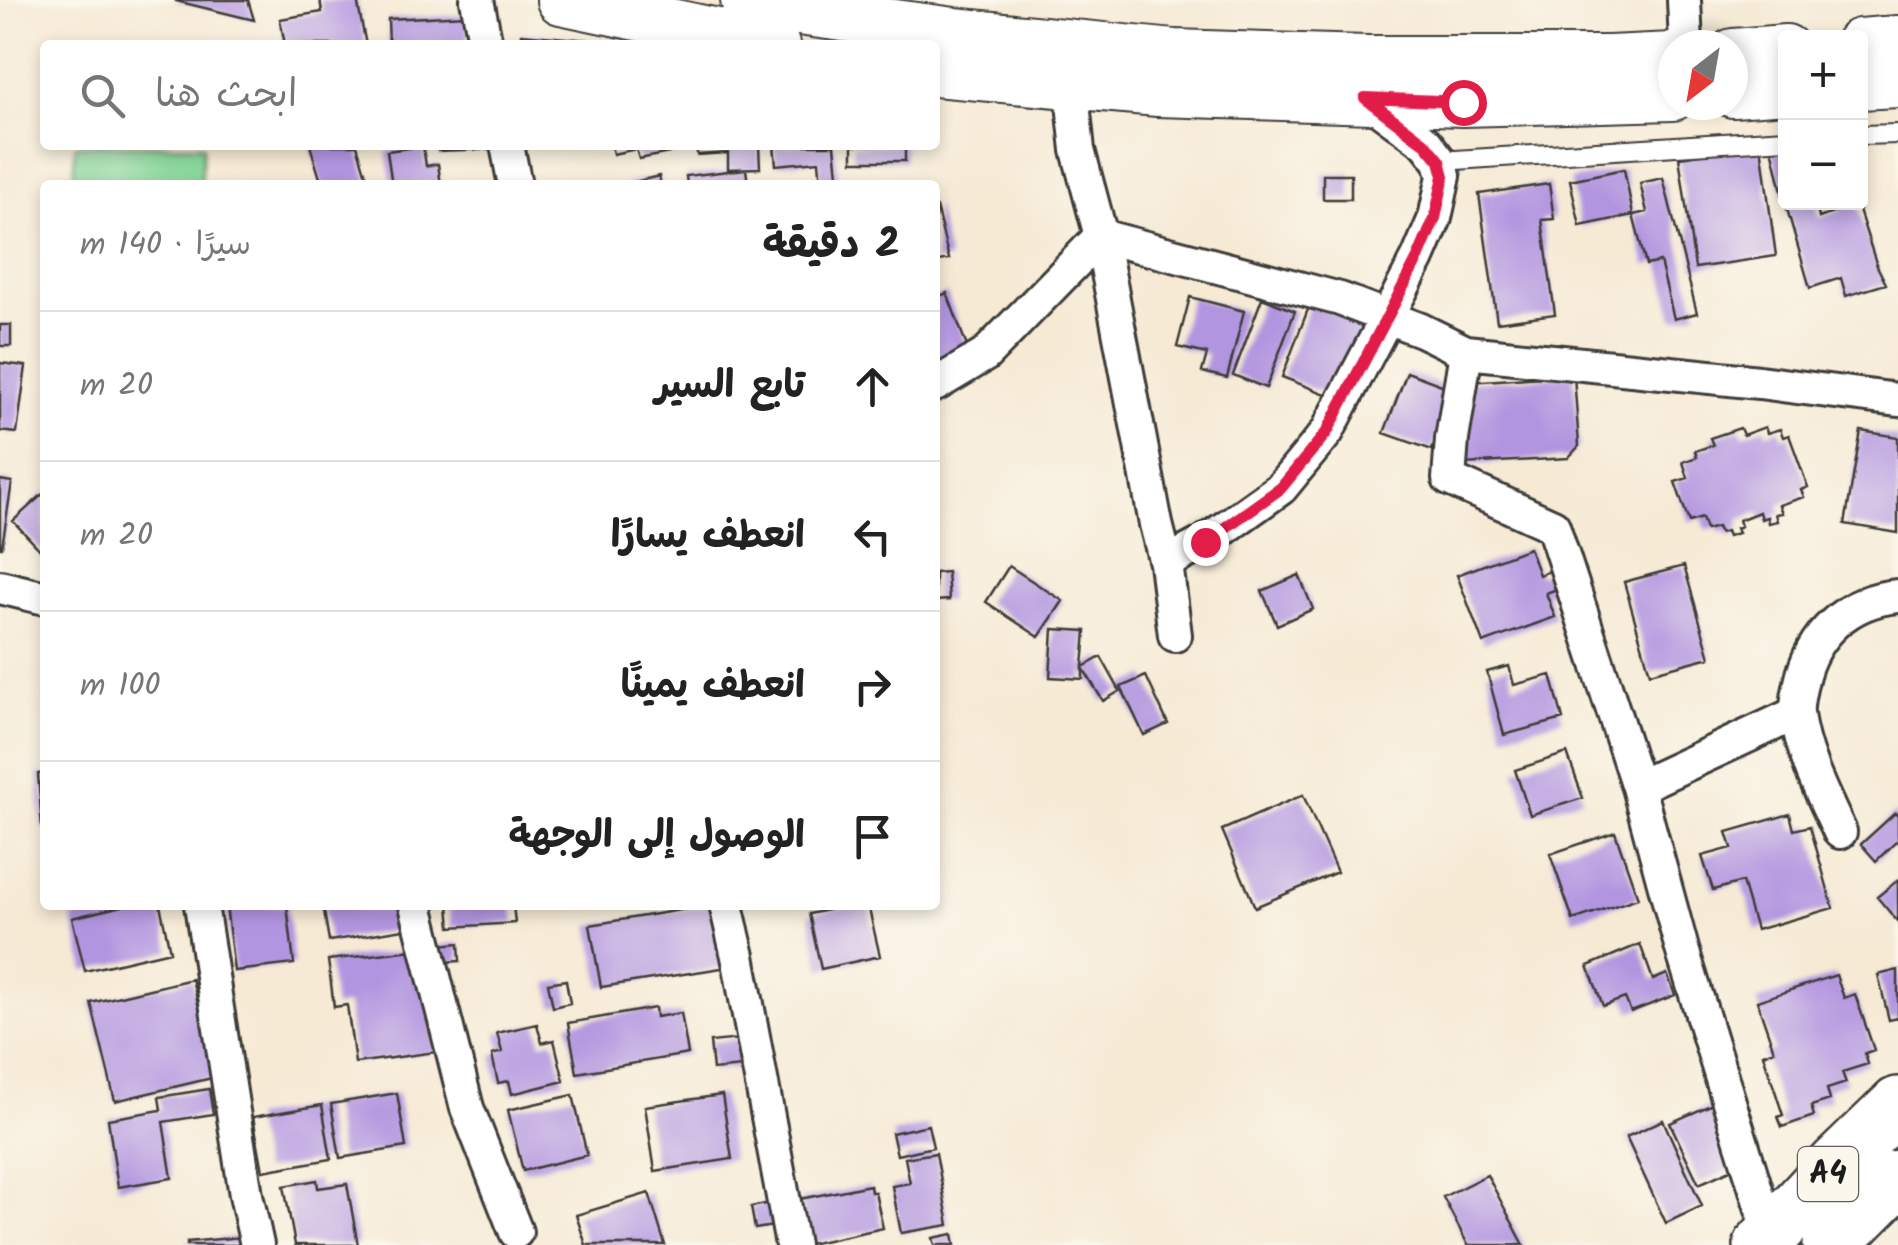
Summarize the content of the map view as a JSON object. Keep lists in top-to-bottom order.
{
  "streets": {
    "highway": ["A4"]
  },
  "north": "bottom left",
  "page": {
    "map_buttons": ["+", "−"],
    "search": "ابحث هنا",
    "heading": ["2 دقيقة", "سيرًا · 140 m"],
    "list": [
      ["تابع السير", "20 m"],
      ["انعطف يسارًا", "20 m"],
      ["انعطف يمينًا", "100 m"],
      "الوصول إلى الوجهة"
    ]
  }
}
